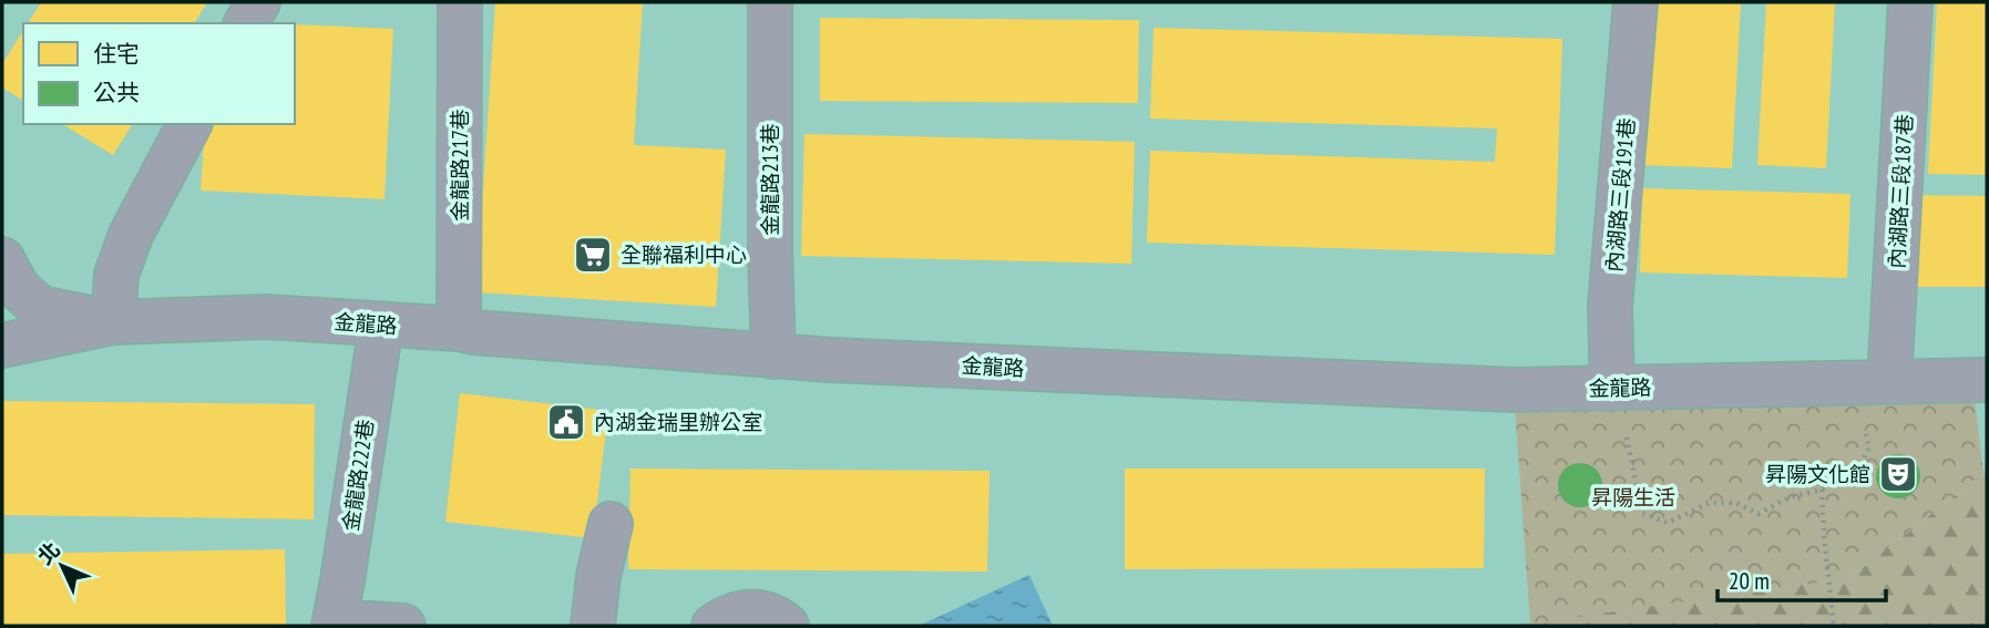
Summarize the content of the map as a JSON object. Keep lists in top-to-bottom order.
{
  "streets": {
    "street": [
      "金龍路217巷",
      "金龍路213巷",
      "內湖路三段187巷",
      "內湖路三段191巷",
      "金龍路",
      "金龍路222巷"
    ]
  },
  "crossings": [
    ["金龍路217巷", "金龍路"],
    ["金龍路213巷", "金龍路"],
    ["內湖路三段187巷", "金龍路"],
    ["內湖路三段191巷", "金龍路"],
    ["金龍路", "金龍路222巷"]
  ],
  "parks": ["昇陽生活"],
  "places": {
    "supermarket": ["全聯福利中心"],
    "public building": ["內湖金瑞里辦公室"],
    "theatre": ["昇陽文化館"]
  },
  "legend": ["住宅", "公共"],
  "scale_bar": "20 m",
  "north": "top left"
}
